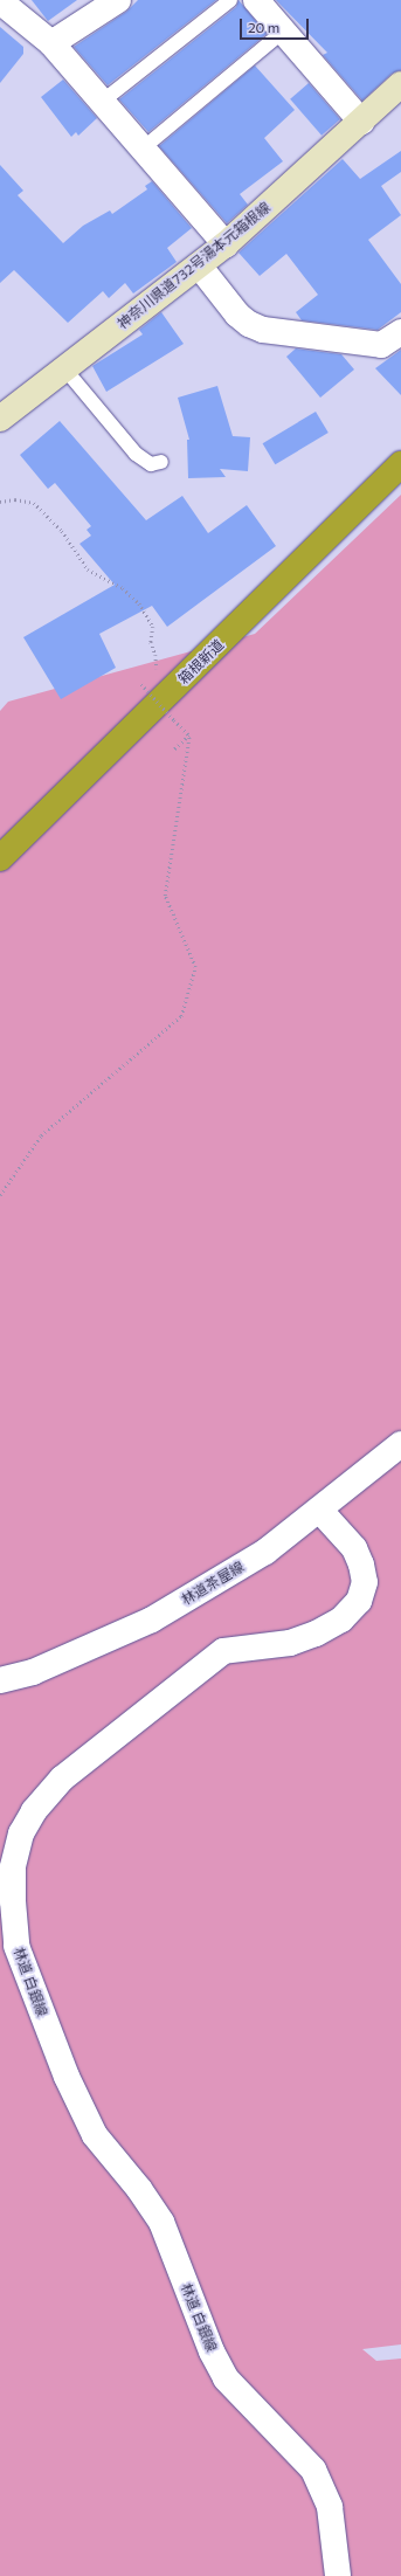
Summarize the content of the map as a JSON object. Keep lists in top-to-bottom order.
{
  "streets": {
    "highway": ["箱根新道"],
    "main road": ["神奈川県道732号湯本元箱根線"],
    "street": ["林道茶屋線", "林道 白銀線"]
  },
  "crossings": [
    ["林道茶屋線", "林道 白銀線"]
  ],
  "scale_bar": "20 m"
}
